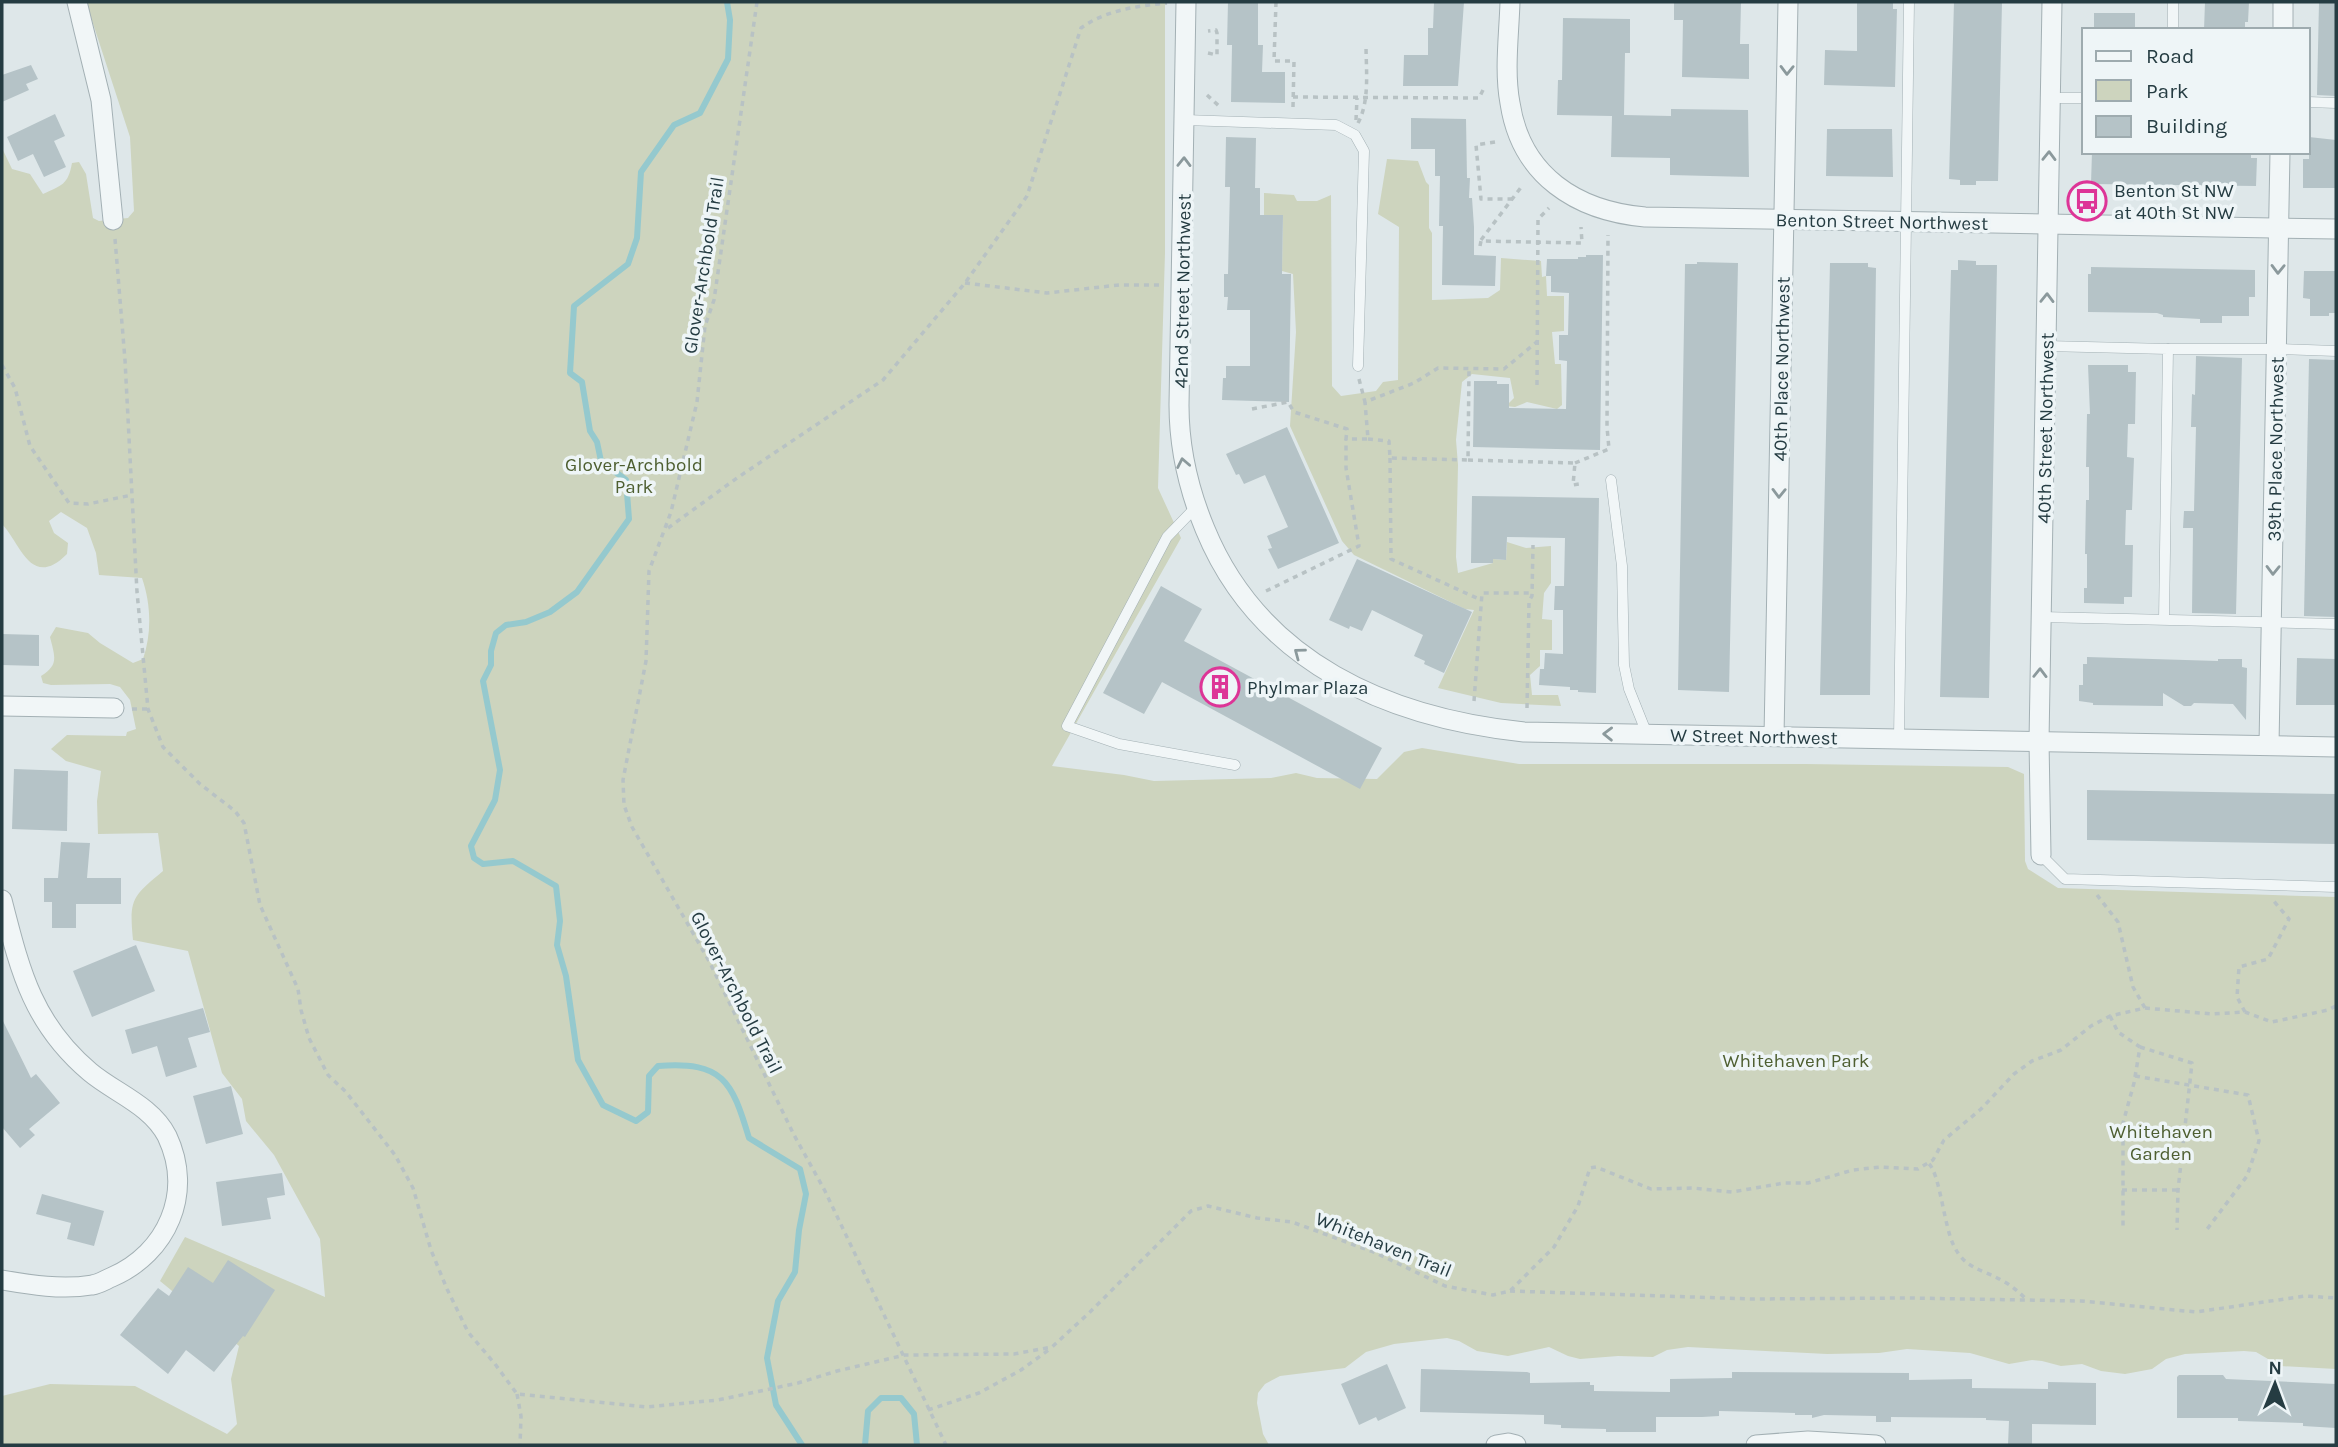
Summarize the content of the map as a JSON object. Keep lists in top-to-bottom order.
{
  "streets": {
    "street": [
      "Benton Street Northwest",
      "42nd Street Northwest",
      "40th Place Northwest",
      "40th Street Northwest",
      "39th Place Northwest",
      "W Street Northwest"
    ],
    "path": ["Glover-Archbold Trail", "Whitehaven Trail"]
  },
  "crossings": [
    ["Benton Street Northwest", "40th Place Northwest"],
    ["Benton Street Northwest", "40th Street Northwest"],
    ["Benton Street Northwest", "39th Place Northwest"],
    ["Glover-Archbold Trail", "Whitehaven Trail"],
    ["42nd Street Northwest", "W Street Northwest"],
    ["40th Place Northwest", "W Street Northwest"],
    ["40th Street Northwest", "W Street Northwest"],
    ["39th Place Northwest", "W Street Northwest"]
  ],
  "one_way": [
    "42nd Street Northwest",
    "40th Place Northwest",
    "40th Street Northwest",
    "39th Place Northwest",
    "W Street Northwest"
  ],
  "parks": ["Glover-Archbold Park", "Whitehaven Park", "Whitehaven Garden"],
  "places": {
    "bus stop": ["Benton St NW at 40th St NW"],
    "building": ["Phylmar Plaza"]
  },
  "legend": ["Road", "Park", "Building"],
  "north": "top"
}
